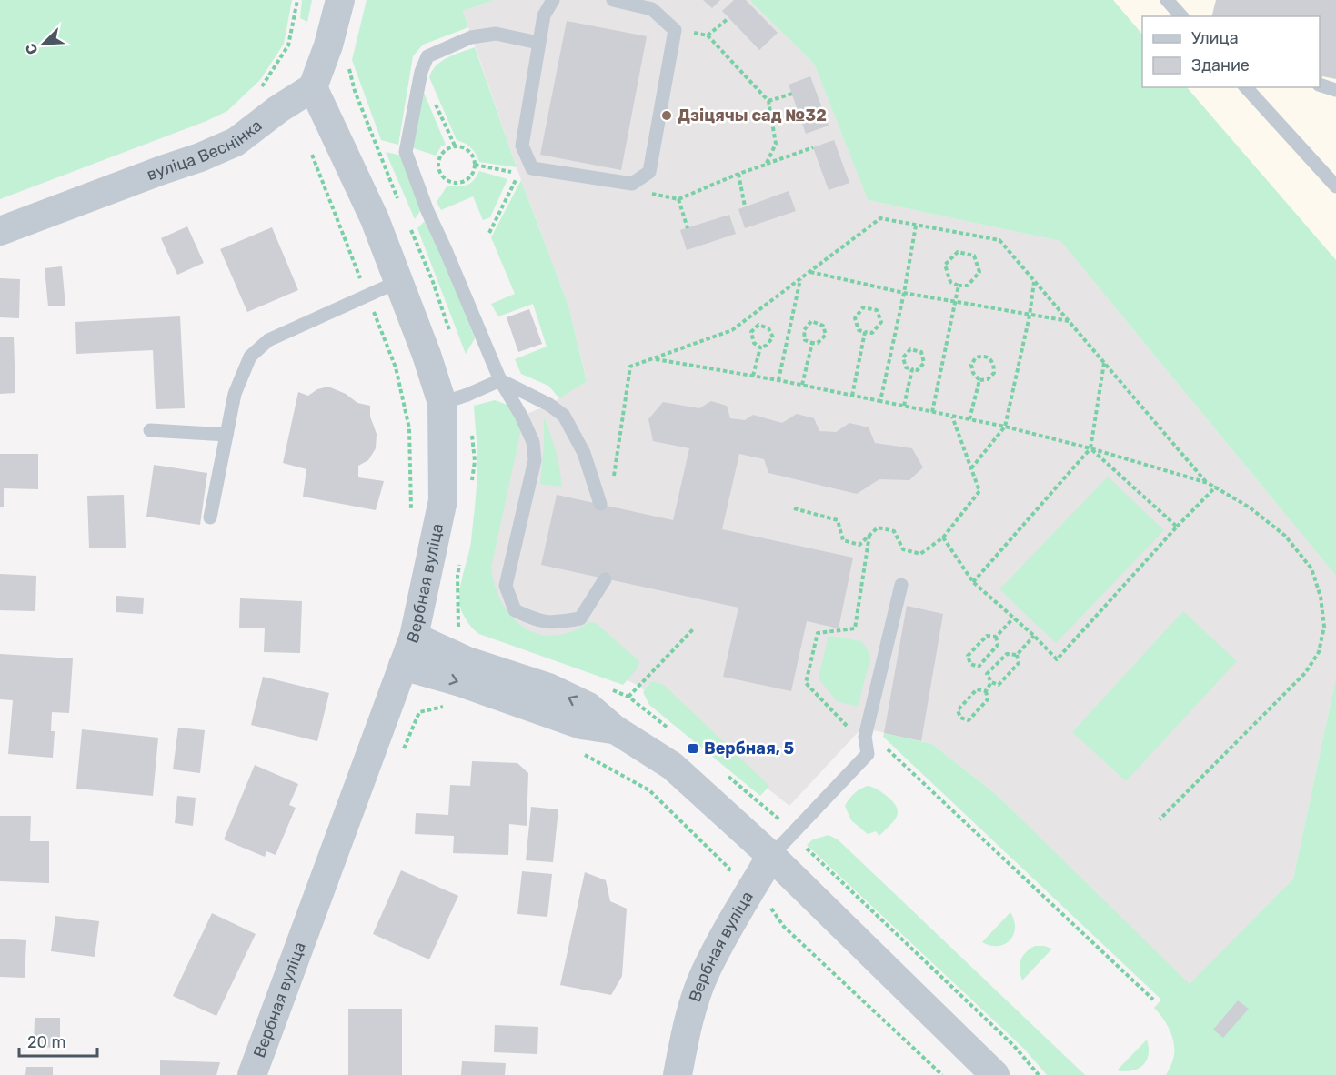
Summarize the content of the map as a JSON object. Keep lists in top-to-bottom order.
{
  "streets": {
    "street": ["вуліца Веснінка", "Вербная вуліца"]
  },
  "crossings": [
    ["вуліца Веснінка", "Вербная вуліца"]
  ],
  "places": {
    "other": ["Дзіцячы сад №32"],
    "transit": ["Вербная, 5"]
  },
  "legend": ["Улица", "Здание"],
  "scale_bar": "20 m",
  "north": "bottom left"
}
